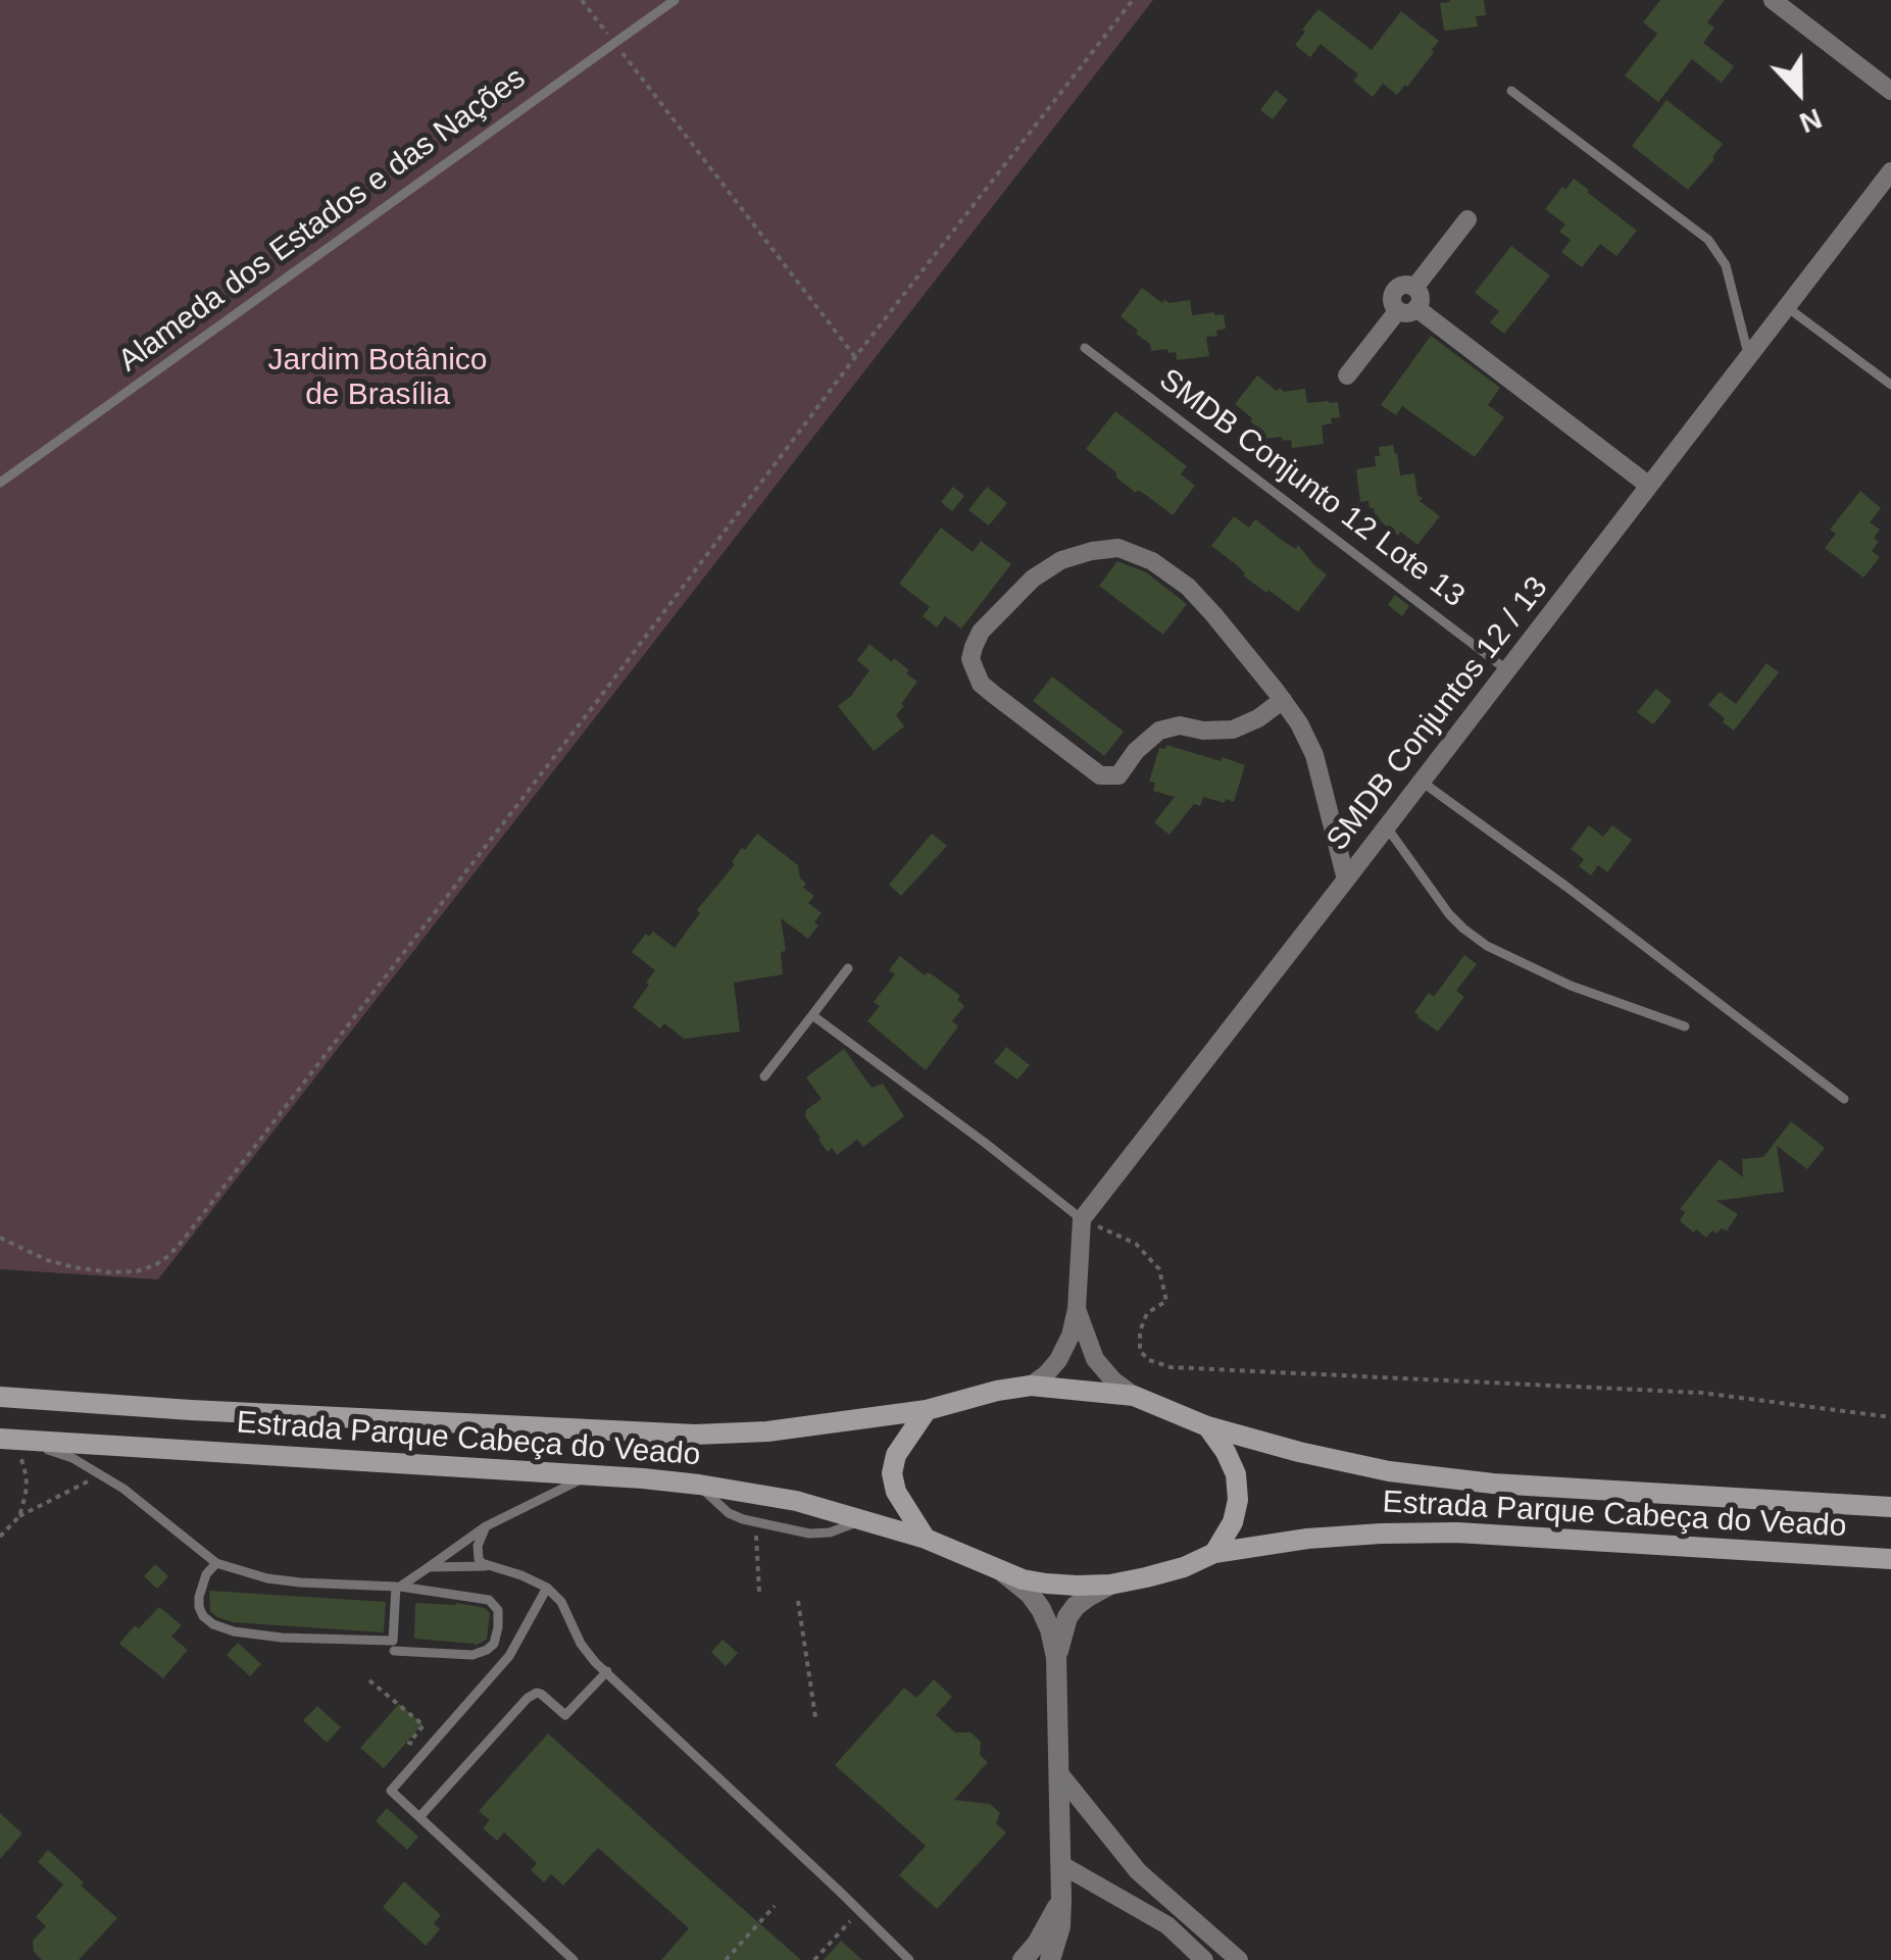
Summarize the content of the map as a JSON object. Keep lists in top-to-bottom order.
{
  "streets": {
    "main road": ["Estrada Parque Cabeça do Veado"],
    "street": ["SMDB Conjuntos 12 / 13"],
    "lane": ["Alameda dos Estados e das Nações", "SMDB Conjunto 12 Lote 13"]
  },
  "crossings": [
    ["SMDB Conjunto 12 Lote 13", "SMDB Conjuntos 12 / 13"]
  ],
  "parks": ["Jardim Botânico de Brasília"],
  "north": "bottom"
}
